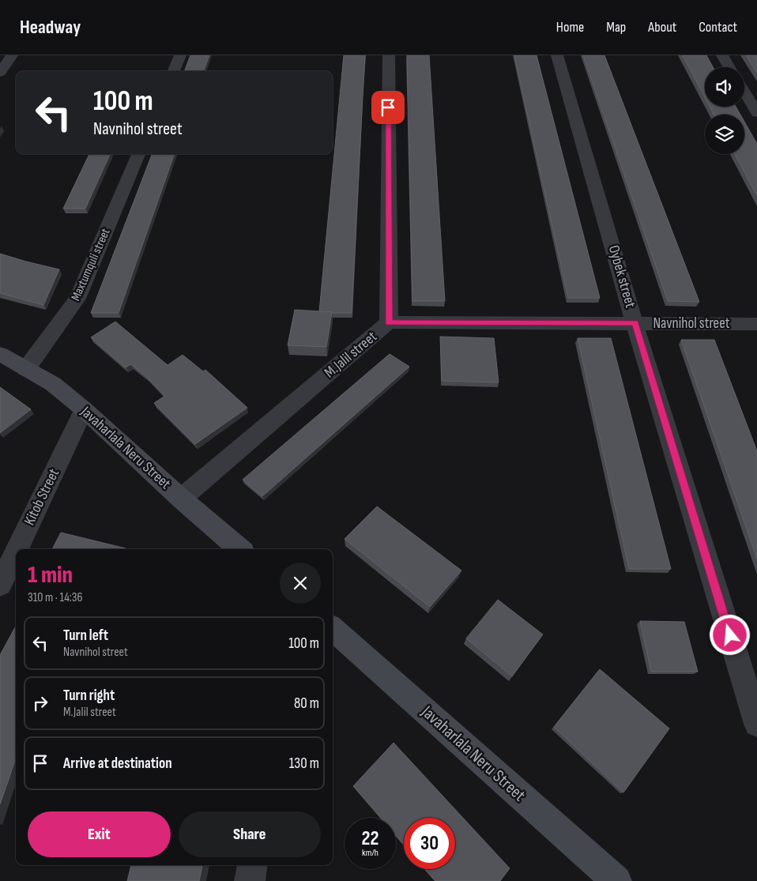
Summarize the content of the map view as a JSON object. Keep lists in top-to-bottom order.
{
  "streets": {
    "street": [
      "Maxtumquli street",
      "Oybek street",
      "Navnihol street",
      "M.Jalil street",
      "Javaharlala Neru Street",
      "Kitob Street"
    ]
  },
  "crossings": [
    ["Maxtumquli street", "Javaharlala Neru Street"],
    ["Oybek street", "Navnihol street"],
    ["Navnihol street", "M.Jalil street"],
    ["M.Jalil street", "Javaharlala Neru Street"],
    ["Javaharlala Neru Street", "Kitob Street"]
  ],
  "page": {
    "header": "Headway",
    "nav": [
      "Home",
      "Map",
      "About",
      "Contact"
    ],
    "turn": ["100 m", "Navnihol street"],
    "heading": ["1 min", "310 m · 14:36"],
    "list": [
      {
        "name": "Turn left",
        "note": "Navnihol street",
        "value": "100 m"
      },
      {
        "name": "Turn right",
        "note": "M.Jalil street",
        "value": "80 m"
      },
      {
        "name": "Arrive at destination",
        "value": "130 m"
      }
    ],
    "buttons": ["Exit", "Share"],
    "speed": "22 km/h",
    "limit": "30"
  }
}
